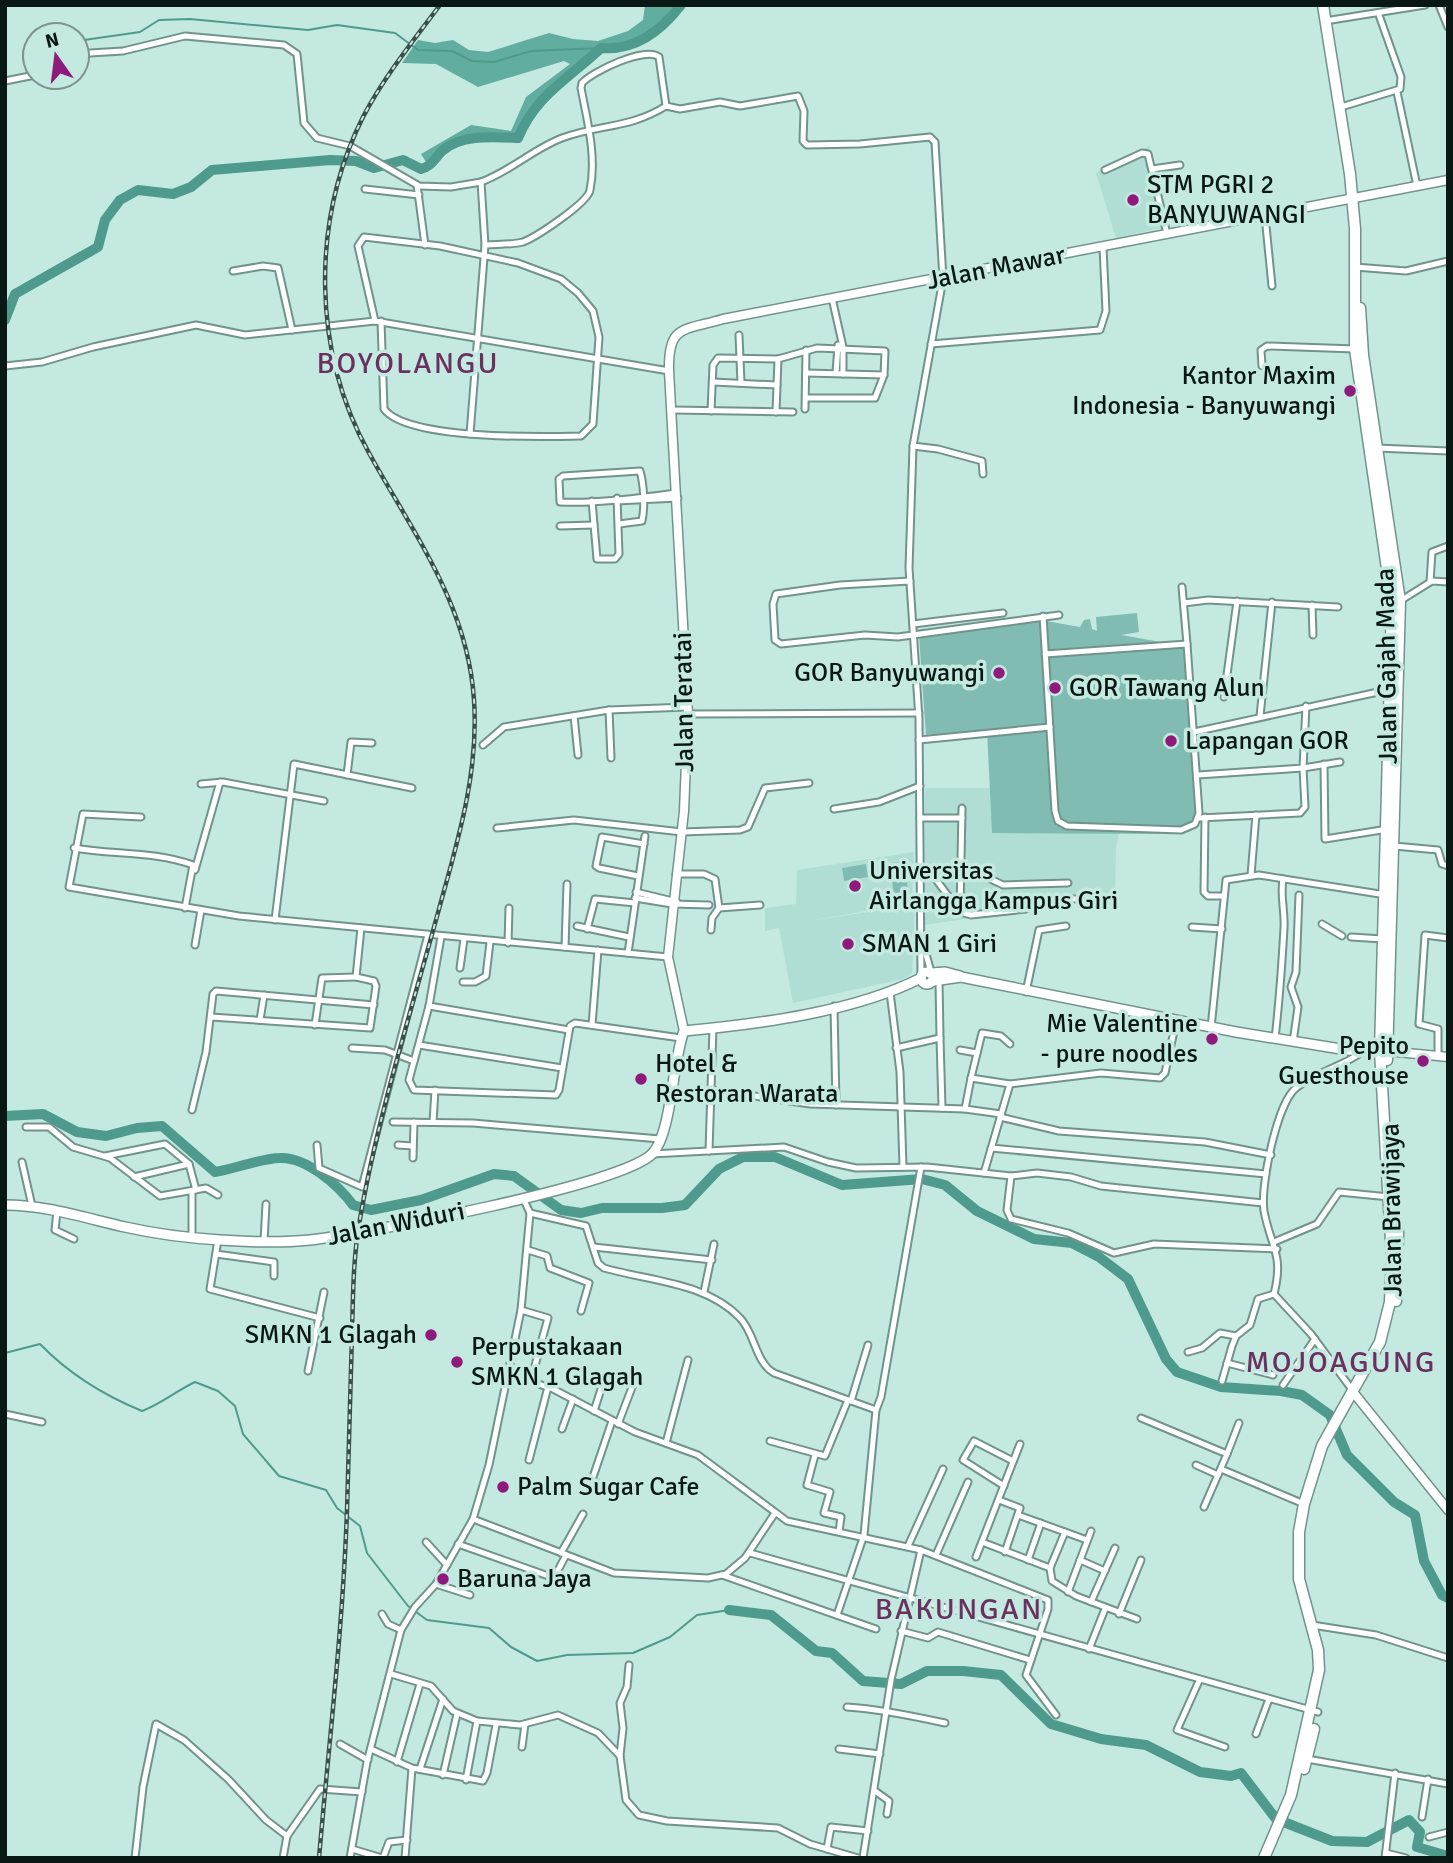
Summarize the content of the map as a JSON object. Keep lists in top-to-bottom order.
{
  "streets": {
    "highway": ["Jalan Gajah Mada", "Jalan Brawijaya"],
    "main road": ["Jalan Widuri"],
    "street": ["Jalan Mawar", "Jalan Teratai"]
  },
  "crossings": [
    ["Jalan Mawar", "Jalan Gajah Mada"],
    ["Jalan Mawar", "Jalan Teratai"],
    ["Jalan Gajah Mada", "Jalan Brawijaya"]
  ],
  "districts": ["BOYOLANGU", "MOJOAGUNG", "BAKUNGAN"],
  "places": [
    "STM PGRI 2 BANYUWANGI",
    "Kantor Maxim Indonesia - Banyuwangi",
    "GOR Banyuwangi",
    "GOR Tawang Alun",
    "Lapangan GOR",
    "Universitas Airlangga Kampus Giri",
    "SMAN 1 Giri",
    "Mie Valentine - pure noodles",
    "Pepito Guesthouse",
    "Hotel & Restoran Warata",
    "SMKN 1 Glagah",
    "Perpustakaan SMKN 1 Glagah",
    "Palm Sugar Cafe",
    "Baruna Jaya"
  ],
  "north": "top"
}
